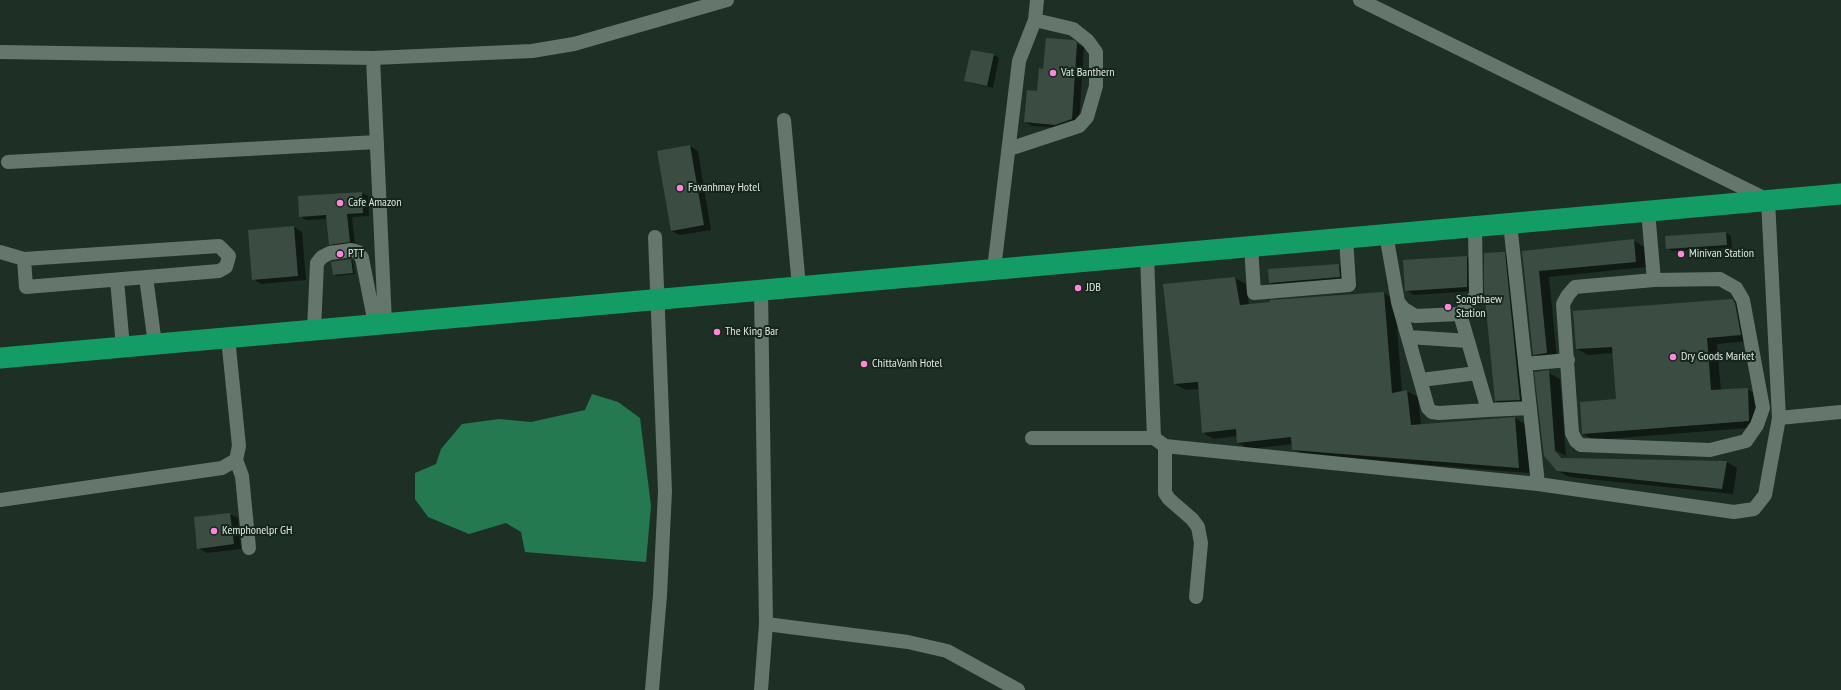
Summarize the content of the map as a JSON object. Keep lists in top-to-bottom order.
{
  "places": [
    "Vat Banthern",
    "Favanhmay Hotel",
    "Cafe Amazon",
    "PTT",
    "Minivan Station",
    "JDB",
    "Songthaew Station",
    "The King Bar",
    "Dry Goods Market",
    "ChittaVanh Hotel",
    "Kemphonelpr GH"
  ]
}
